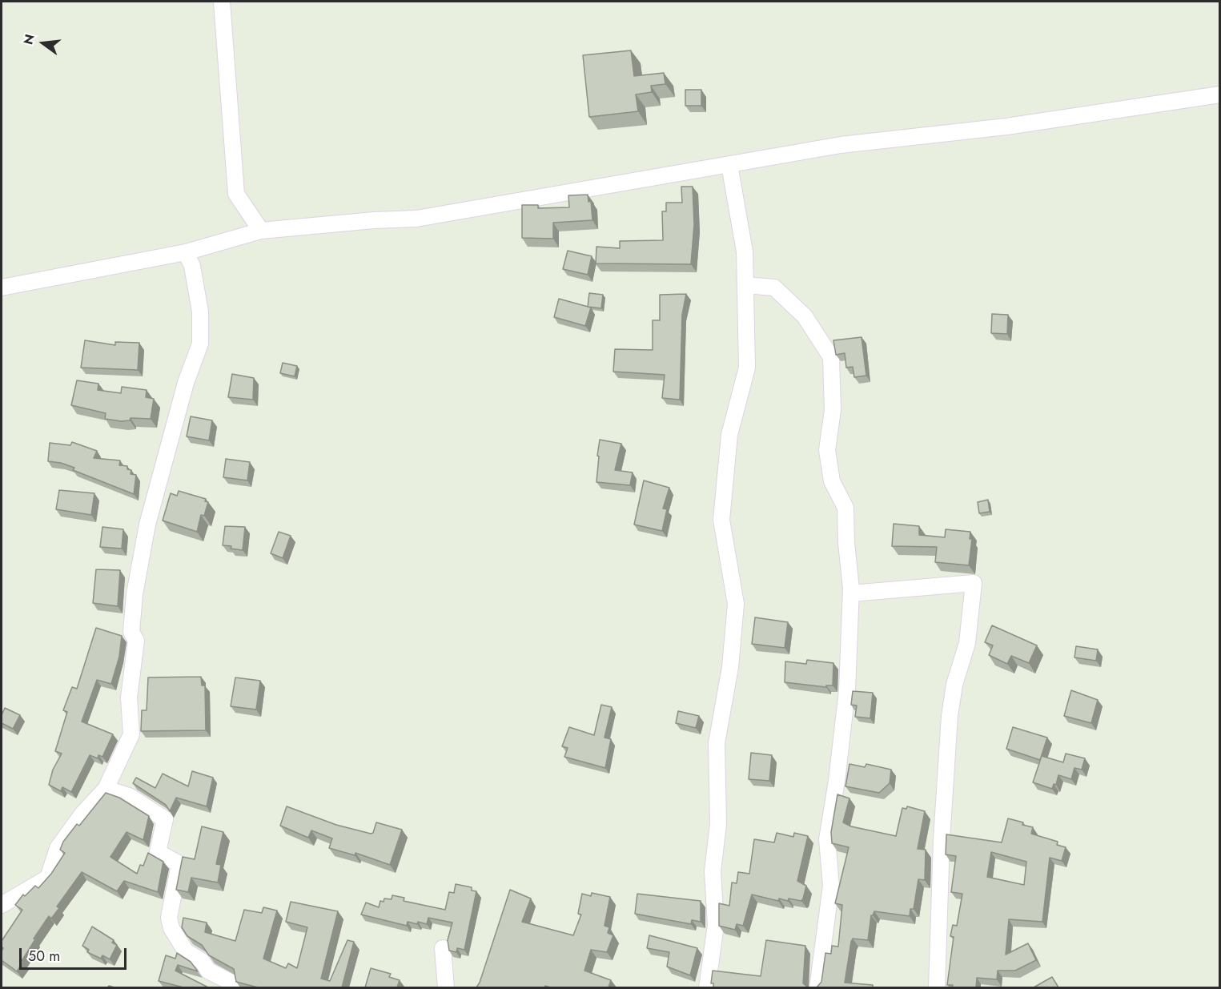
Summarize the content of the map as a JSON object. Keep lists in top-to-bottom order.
{
  "scale_bar": "50 m",
  "north": "left"
}
